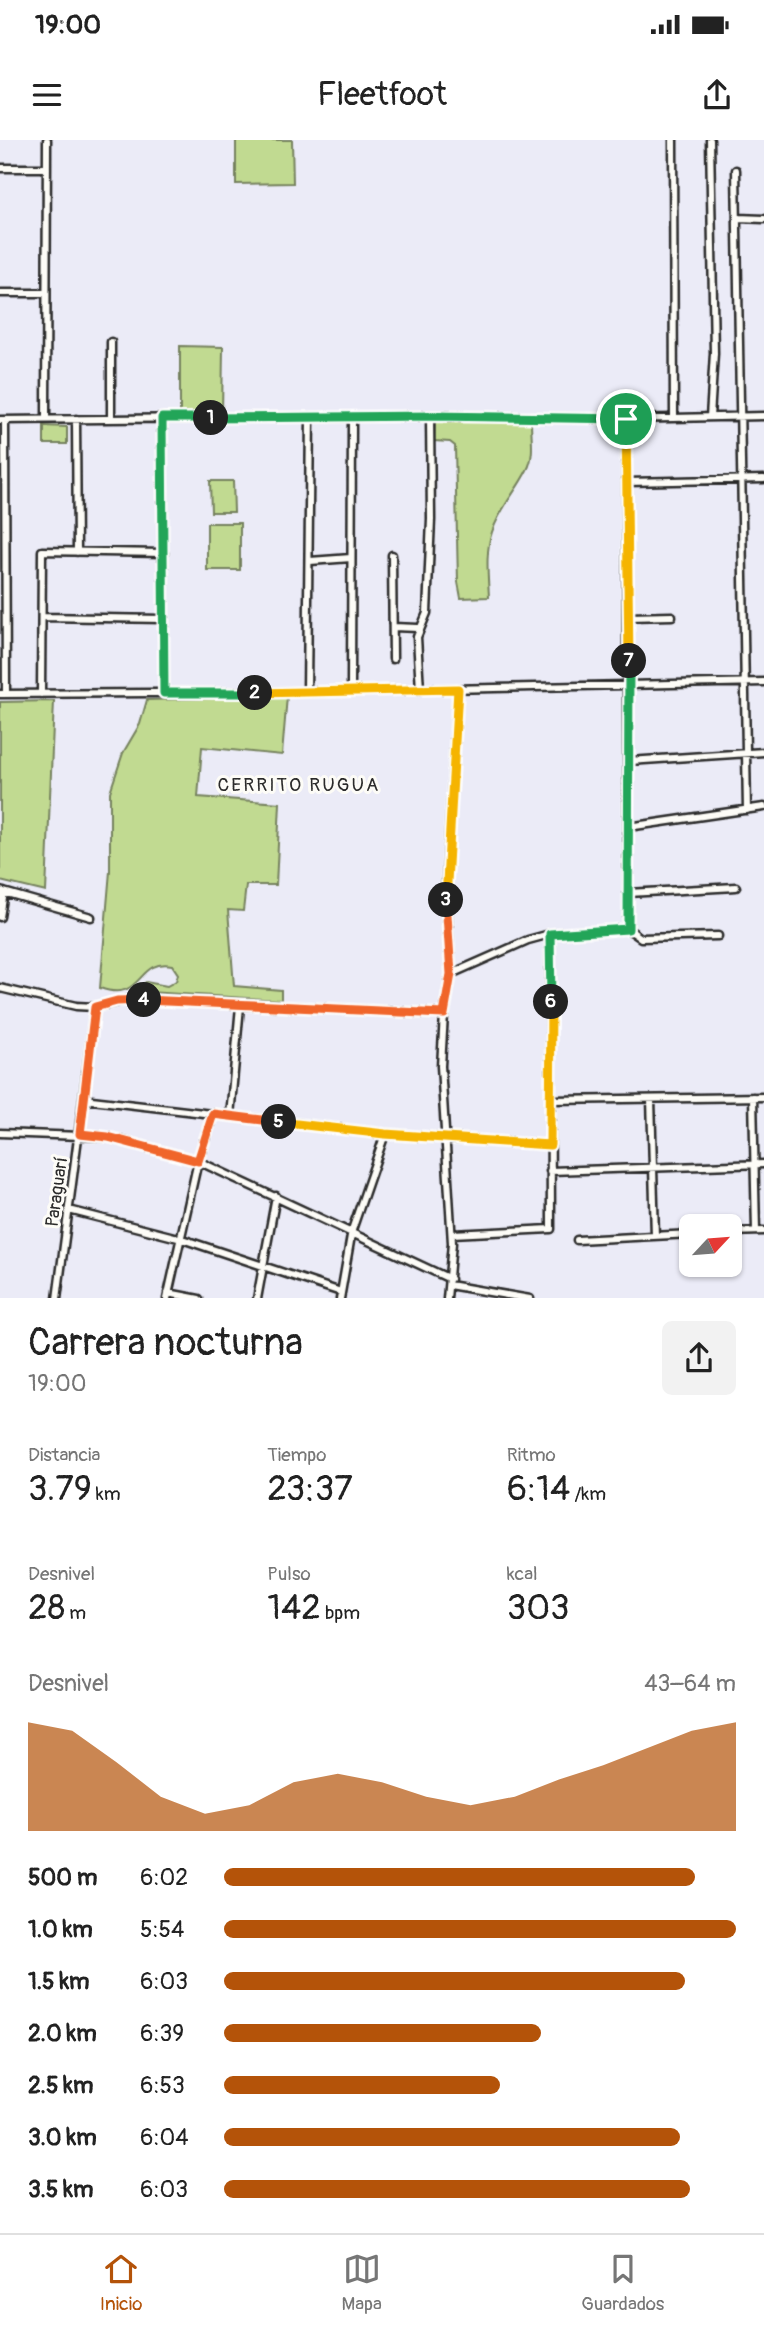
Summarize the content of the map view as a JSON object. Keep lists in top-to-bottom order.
{
  "streets": {
    "street": ["Paraguarí"]
  },
  "districts": ["CERRITO RUGUA"],
  "north": "top right",
  "page": {
    "status": "19:00",
    "header": "Fleetfoot",
    "pins": [
      "1",
      "7",
      "2",
      "3",
      "4",
      "6",
      "5"
    ],
    "heading": ["Carrera nocturna", "19:00"],
    "stats": [
      ["Distancia", "3.79 km"],
      ["Tiempo", "23:37"],
      ["Ritmo", "6:14 /km"],
      ["Desnivel", "28 m"],
      ["Pulso", "142 bpm"],
      ["kcal", "303"]
    ],
    "chart": ["Desnivel", "43–64 m"],
    "list": [
      {
        "name": "500 m",
        "note": "6:02"
      },
      {
        "name": "1.0 km",
        "note": "5:54"
      },
      {
        "name": "1.5 km",
        "note": "6:03"
      },
      {
        "name": "2.0 km",
        "note": "6:39"
      },
      {
        "name": "2.5 km",
        "note": "6:53"
      },
      {
        "name": "3.0 km",
        "note": "6:04"
      },
      {
        "name": "3.5 km",
        "note": "6:03"
      }
    ],
    "tabs": ["Inicio", "Mapa", "Guardados"]
  }
}
